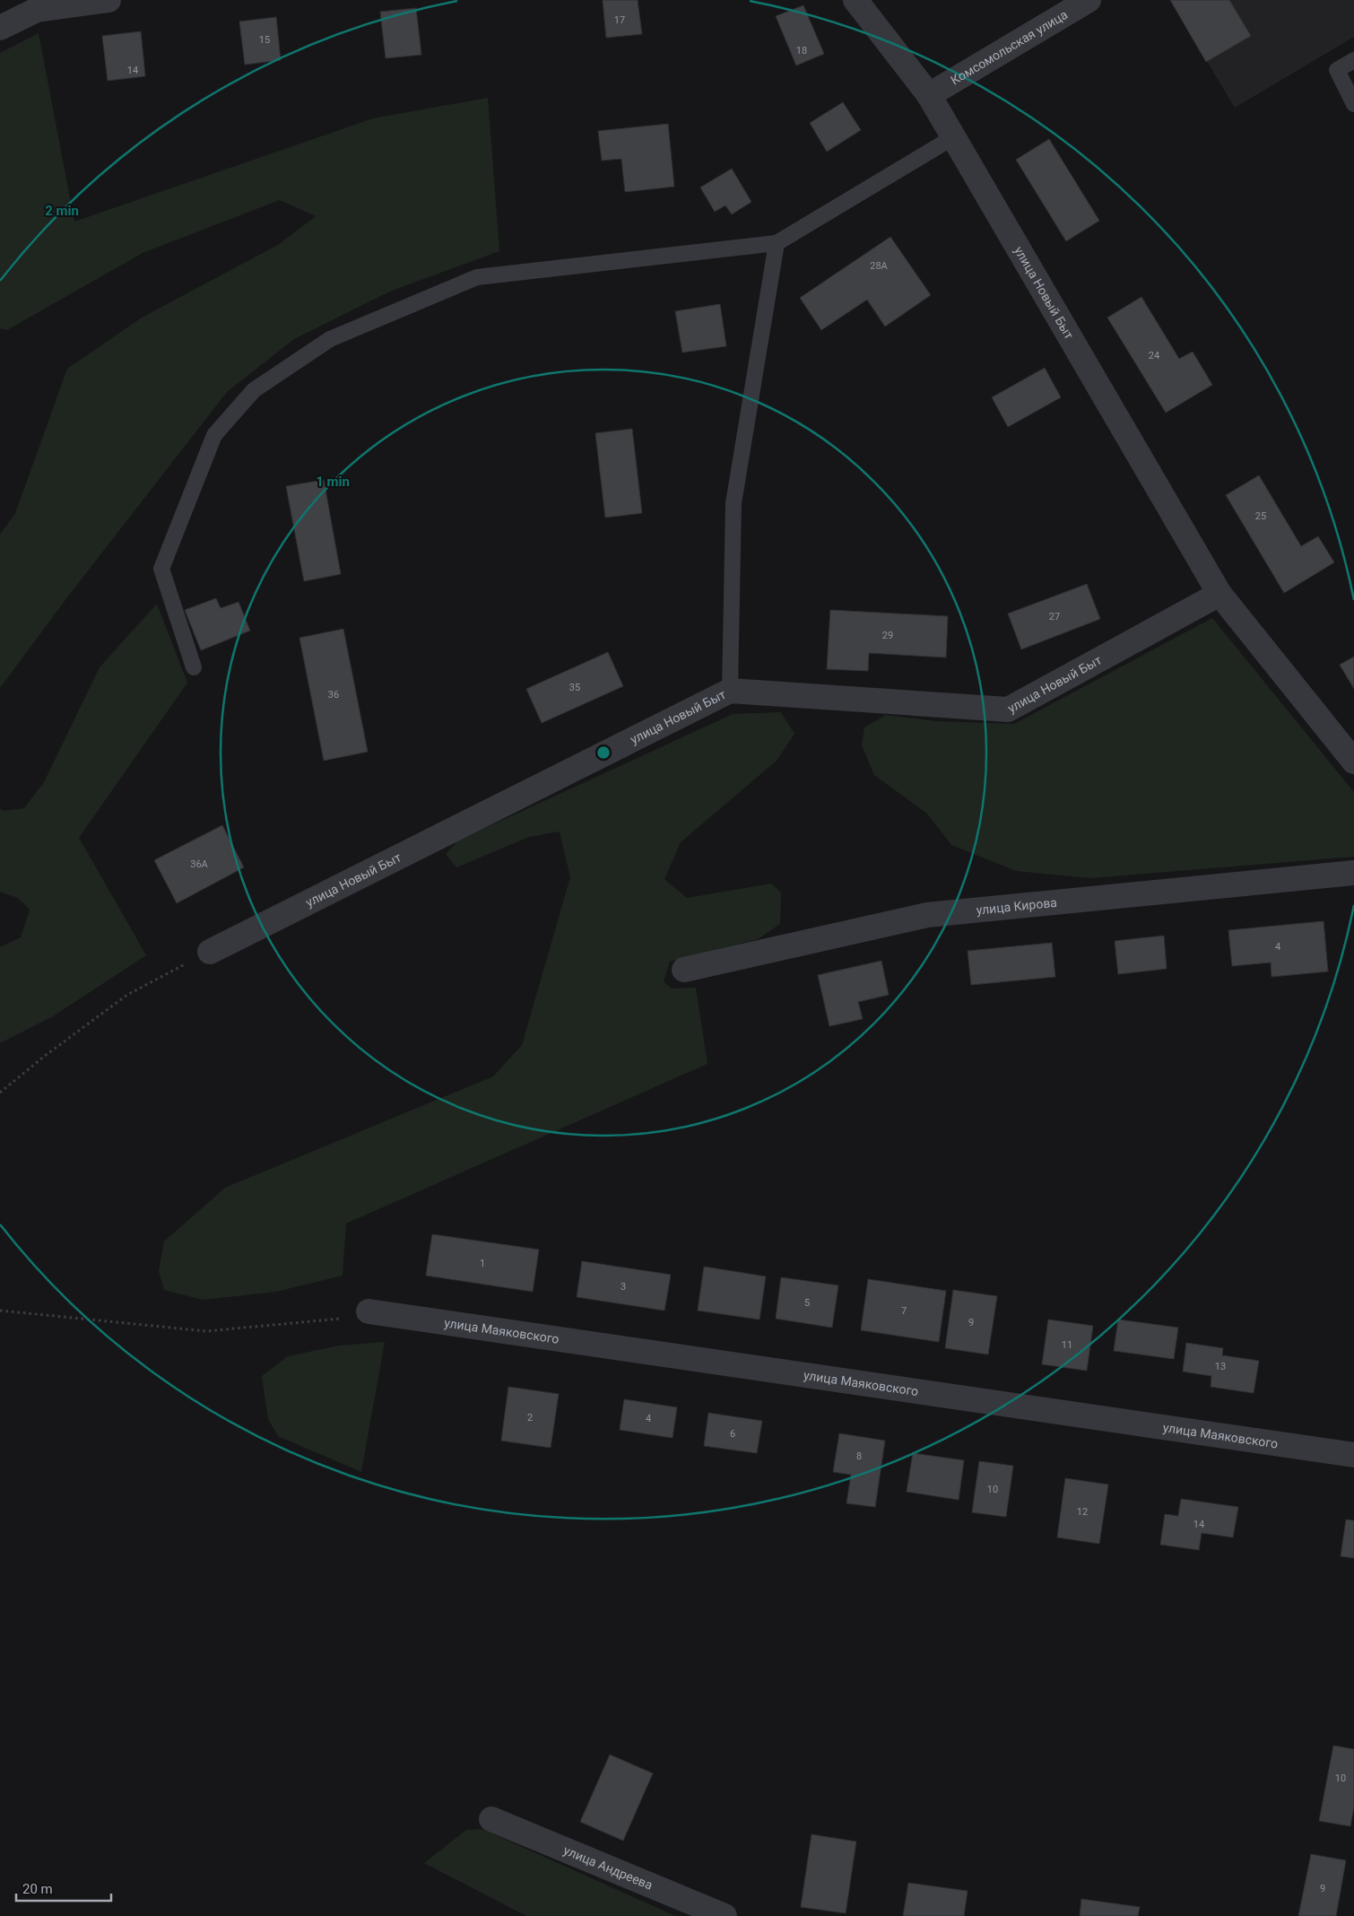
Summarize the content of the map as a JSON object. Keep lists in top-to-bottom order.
{
  "streets": {
    "street": [
      "Комсомольская улица",
      "улица Новый Быт",
      "улица Кирова",
      "улица Маяковского",
      "улица Андреева"
    ]
  },
  "crossings": [
    ["Комсомольская улица", "улица Новый Быт"]
  ],
  "house_numbers": [
    "17",
    "15",
    "18",
    "14",
    "28А",
    "24",
    "25",
    "27",
    "29",
    "35",
    "36",
    "36А",
    "4",
    "1",
    "3",
    "5",
    "7",
    "9",
    "11",
    "13",
    "2",
    "4",
    "6",
    "8",
    "10",
    "12",
    "14",
    "10",
    "9"
  ],
  "scale_bar": "20 m",
  "rings": ["2 min", "1 min"]
}
